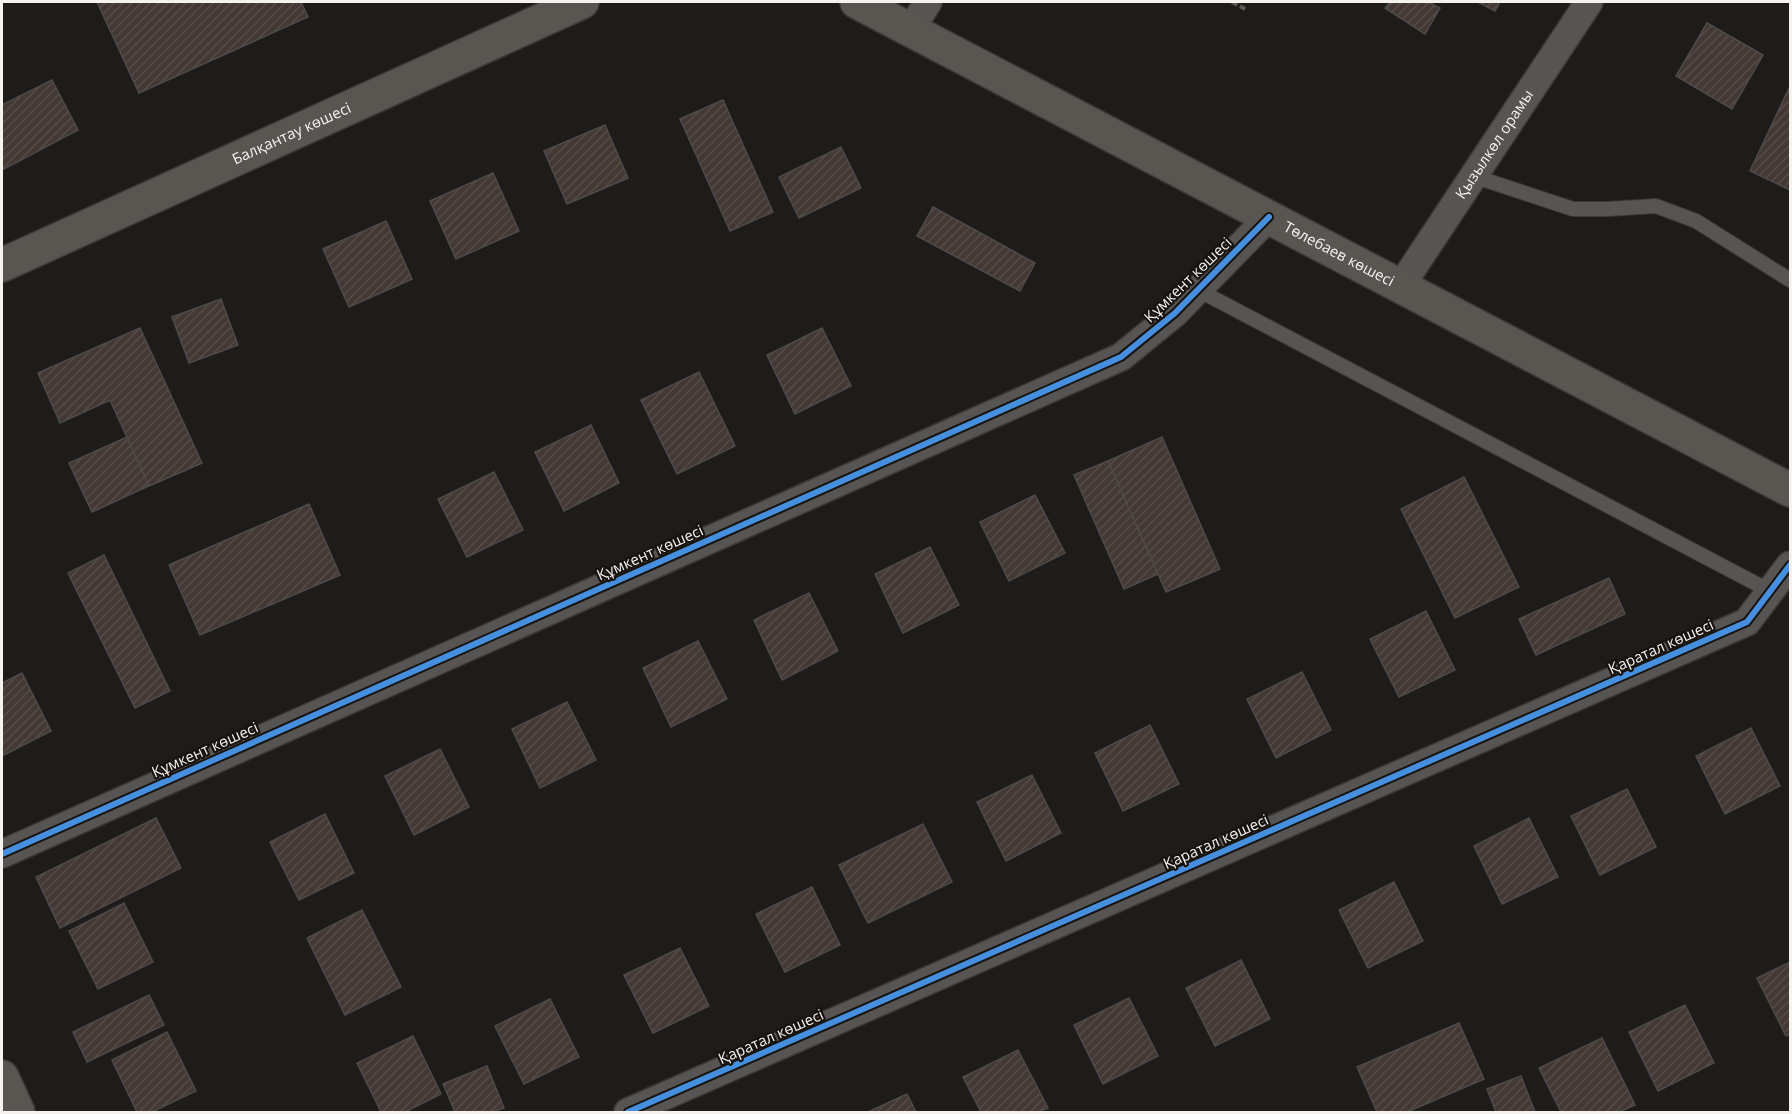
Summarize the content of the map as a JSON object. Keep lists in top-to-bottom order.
{
  "streets": {
    "street": [
      "Балқантау көшесі",
      "Қызылкөл орамы",
      "Төлебаев көшесі",
      "Құмкент көшесі",
      "Қаратал көшесі"
    ]
  },
  "crossings": [
    ["Қызылкөл орамы", "Төлебаев көшесі"],
    ["Төлебаев көшесі", "Құмкент көшесі"]
  ]
}
